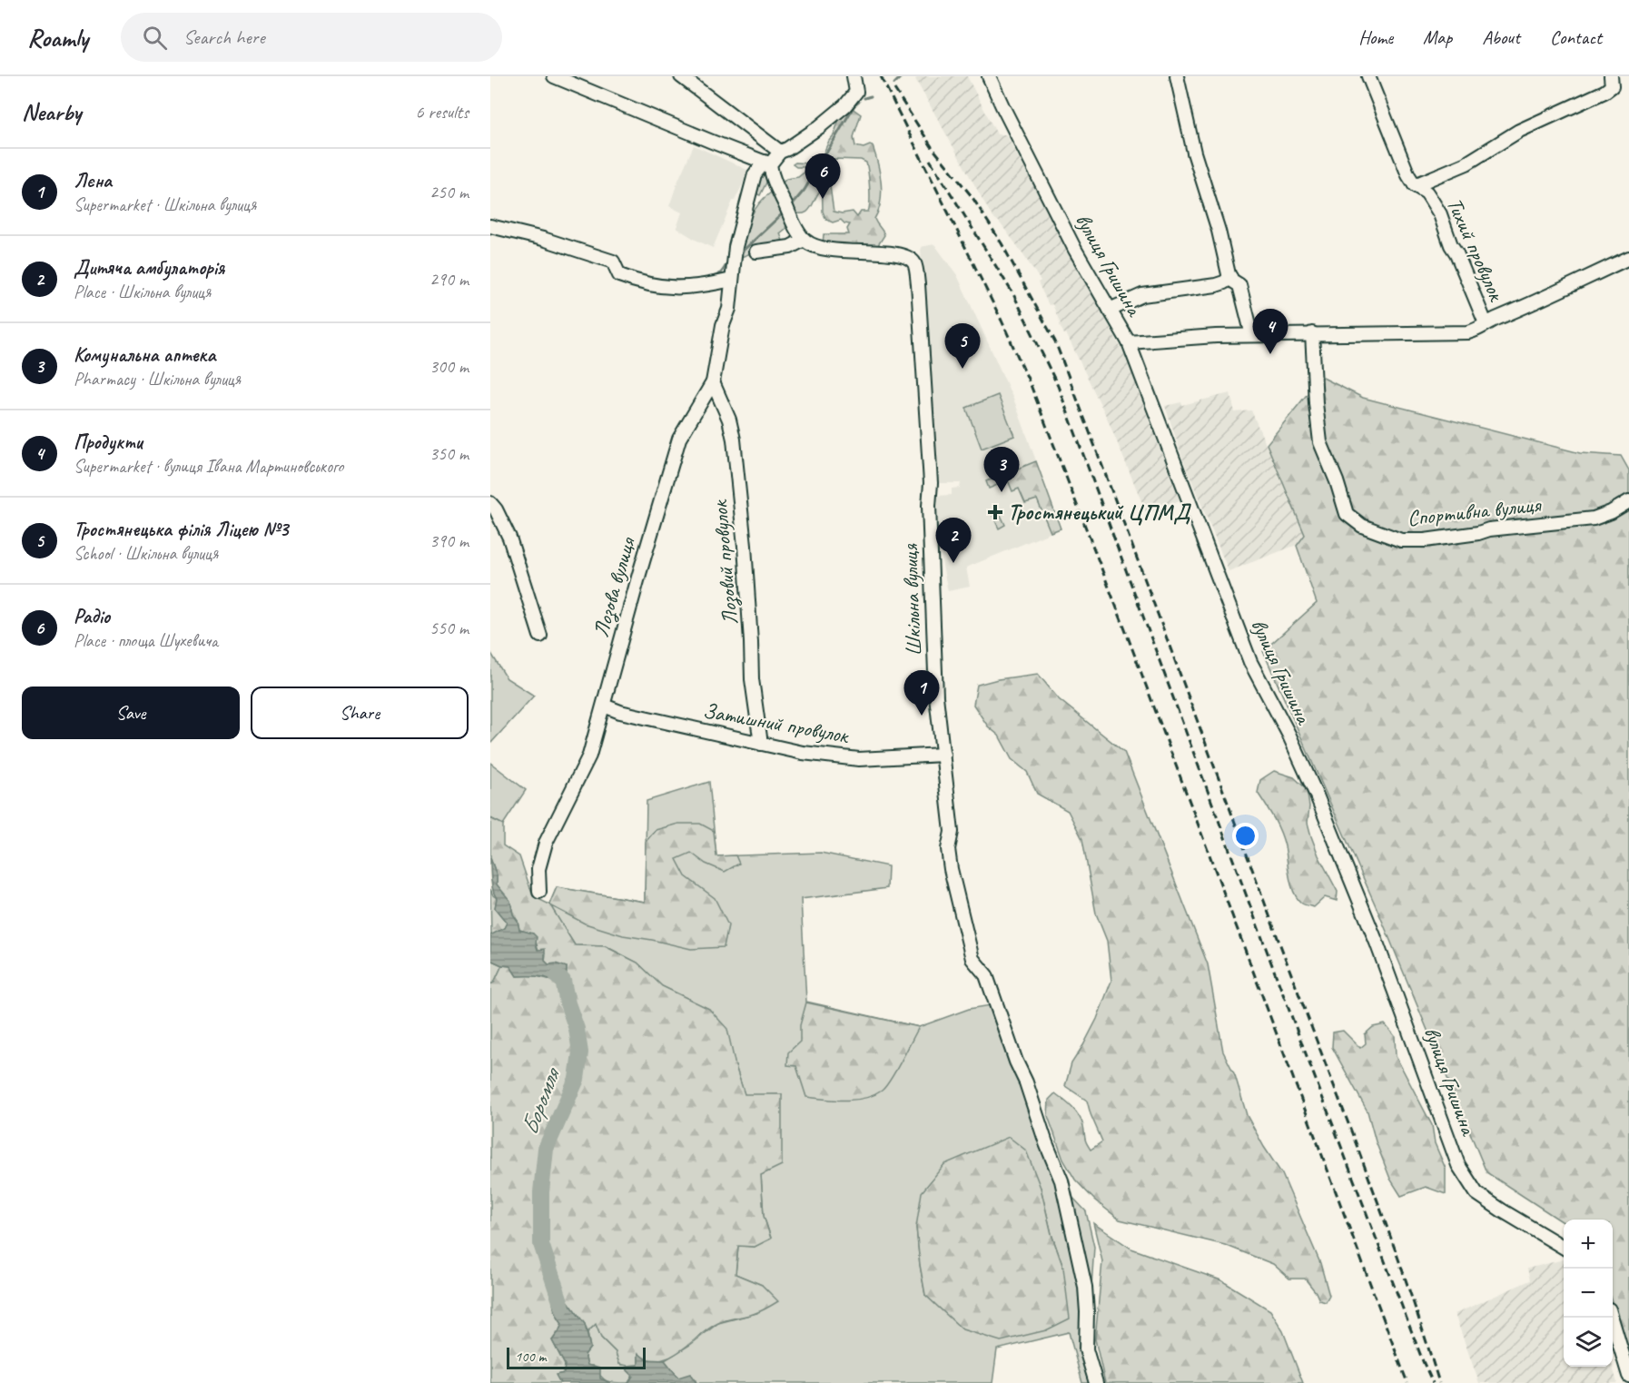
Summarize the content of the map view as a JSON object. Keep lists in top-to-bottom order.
{
  "streets": {
    "street": [
      "Тихий провулок",
      "вулиця Гришина",
      "Спортивна вулиця",
      "Лозовий провулок",
      "Лозова вулиця",
      "Шкільна вулиця",
      "Затишний провулок"
    ]
  },
  "crossings": [
    ["Лозовий провулок", "Лозова вулиця"],
    ["Лозовий провулок", "Затишний провулок"],
    ["Лозова вулиця", "Затишний провулок"],
    ["Шкільна вулиця", "Затишний провулок"]
  ],
  "water": ["Боромля"],
  "places": {
    "health": ["Тростянецький ЦПМД"]
  },
  "scale_bar": "100 m",
  "page": {
    "header": "Roamly",
    "search": "Search here",
    "nav": [
      "Home",
      "Map",
      "About",
      "Contact"
    ],
    "heading": ["Nearby", "6 results"],
    "list": [
      {
        "mark": "1",
        "name": "Лєна",
        "note": "Supermarket · Шкільна вулиця",
        "value": "250 m"
      },
      {
        "mark": "2",
        "name": "Дитяча амбулаторія",
        "note": "Place · Шкільна вулиця",
        "value": "290 m"
      },
      {
        "mark": "3",
        "name": "Комунальна аптека",
        "note": "Pharmacy · Шкільна вулиця",
        "value": "300 m"
      },
      {
        "mark": "4",
        "name": "Продукти",
        "note": "Supermarket · вулиця Івана Мартиновського",
        "value": "350 m"
      },
      {
        "mark": "5",
        "name": "Тростянецька філія Ліцею №3",
        "note": "School · Шкільна вулиця",
        "value": "390 m"
      },
      {
        "mark": "6",
        "name": "Радіо",
        "note": "Place · площа Шухевича",
        "value": "550 m"
      }
    ],
    "pins": [
      "6",
      "4",
      "5",
      "3",
      "2",
      "1"
    ],
    "buttons": ["Save", "Share"],
    "map_buttons": ["+", "−"],
    "scale": "100 m"
  }
}
